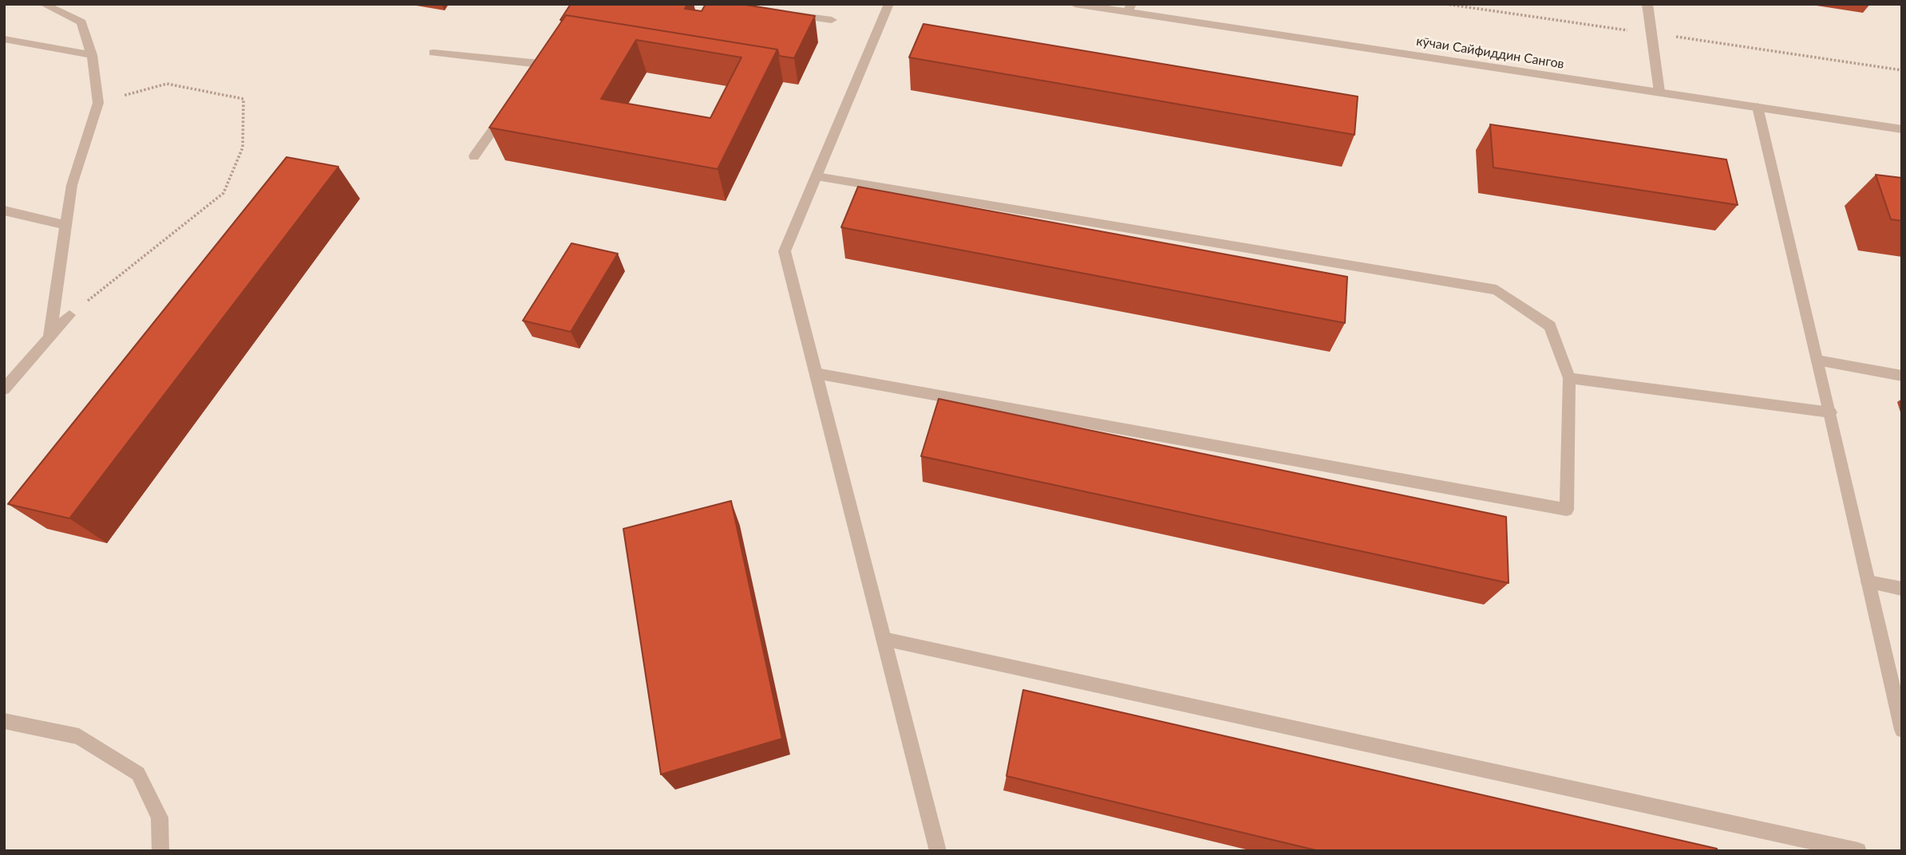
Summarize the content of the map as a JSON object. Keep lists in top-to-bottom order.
{
  "streets": {
    "street": ["кӯчаи Сайфиддин Сангов"]
  }
}
